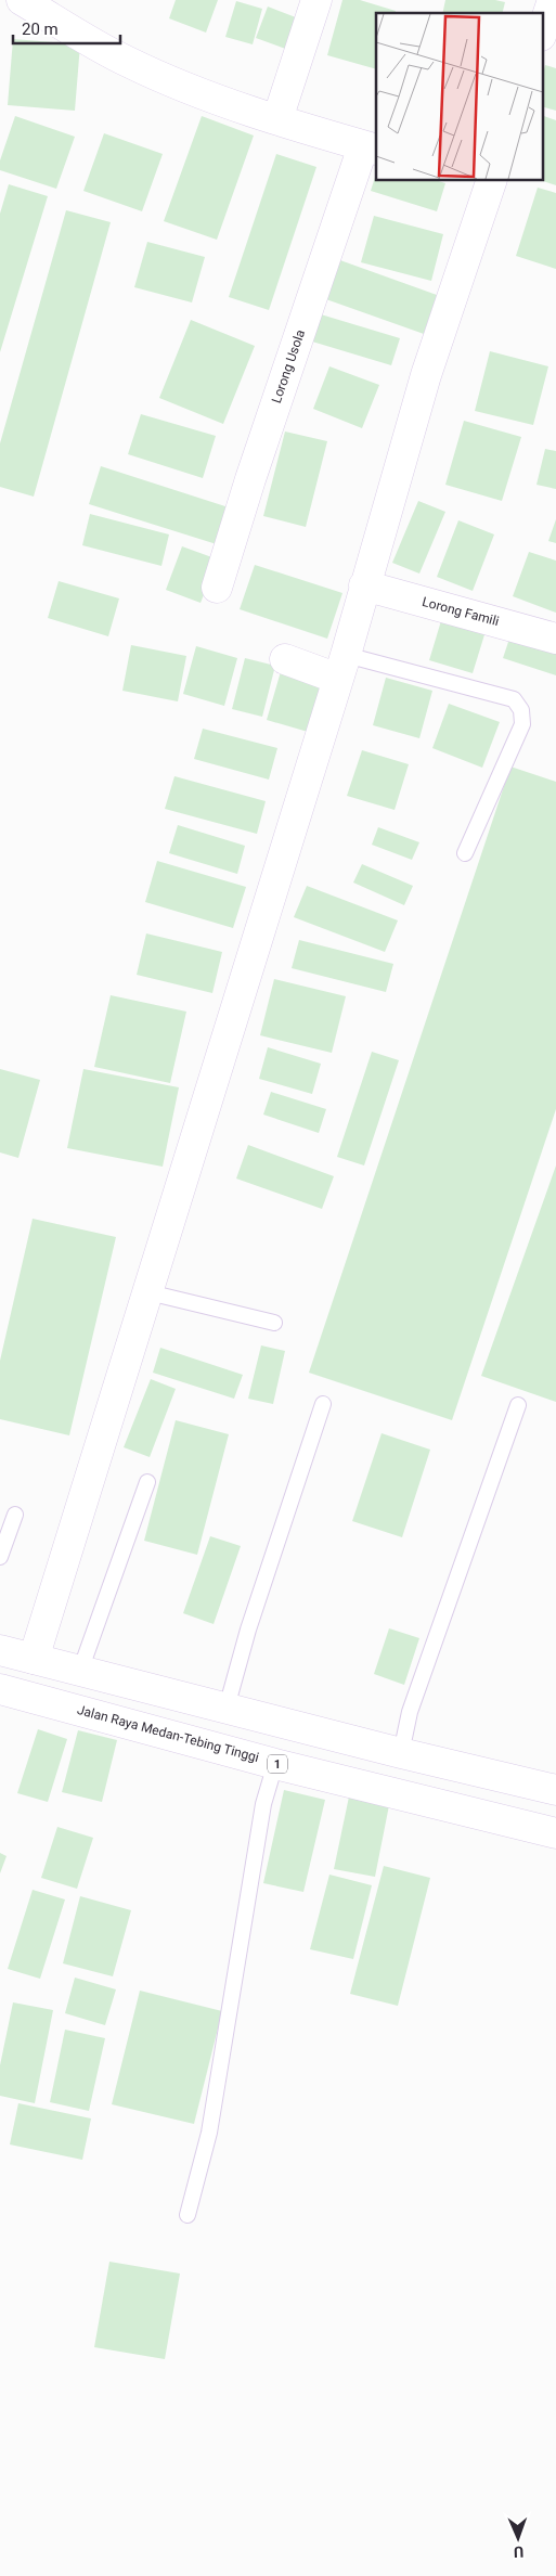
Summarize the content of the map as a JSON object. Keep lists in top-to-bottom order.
{
  "streets": {
    "main road": [
      "Lorong Usola",
      "Lorong Famili",
      "Jalan Raya Medan-Tebing Tinggi",
      "1"
    ]
  },
  "scale_bar": "20 m",
  "north": "bottom"
}
